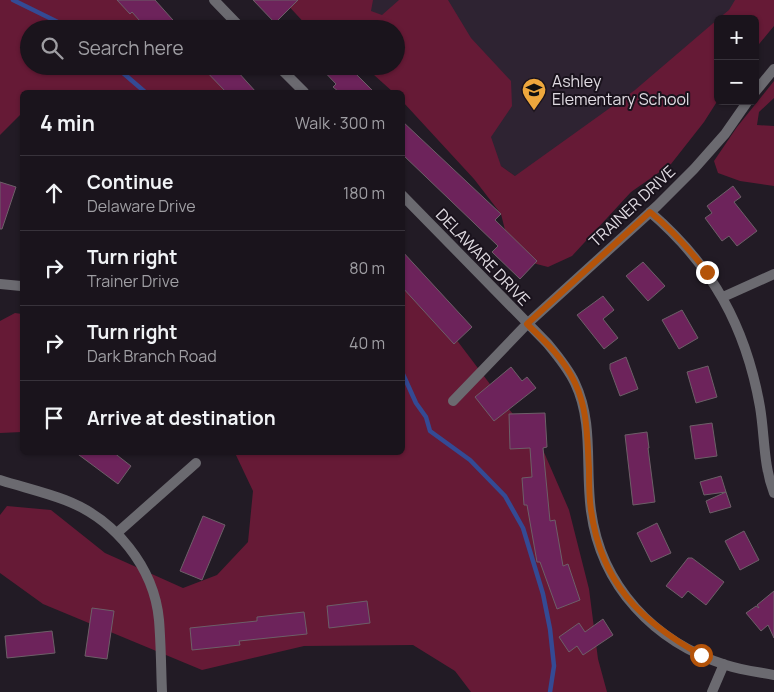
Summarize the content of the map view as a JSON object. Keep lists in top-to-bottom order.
{
  "streets": {
    "street": ["TRAINER DRIVE", "DELAWARE DRIVE"]
  },
  "crossings": [
    ["TRAINER DRIVE", "DELAWARE DRIVE"]
  ],
  "places": {
    "school or university": ["Ashley Elementary School"]
  },
  "page": {
    "map_buttons": ["+", "−"],
    "search": "Search here",
    "heading": ["4 min", "Walk · 300 m"],
    "list": [
      ["Continue", "Delaware Drive", "180 m"],
      ["Turn right", "Trainer Drive", "80 m"],
      ["Turn right", "Dark Branch Road", "40 m"],
      "Arrive at destination"
    ]
  }
}
